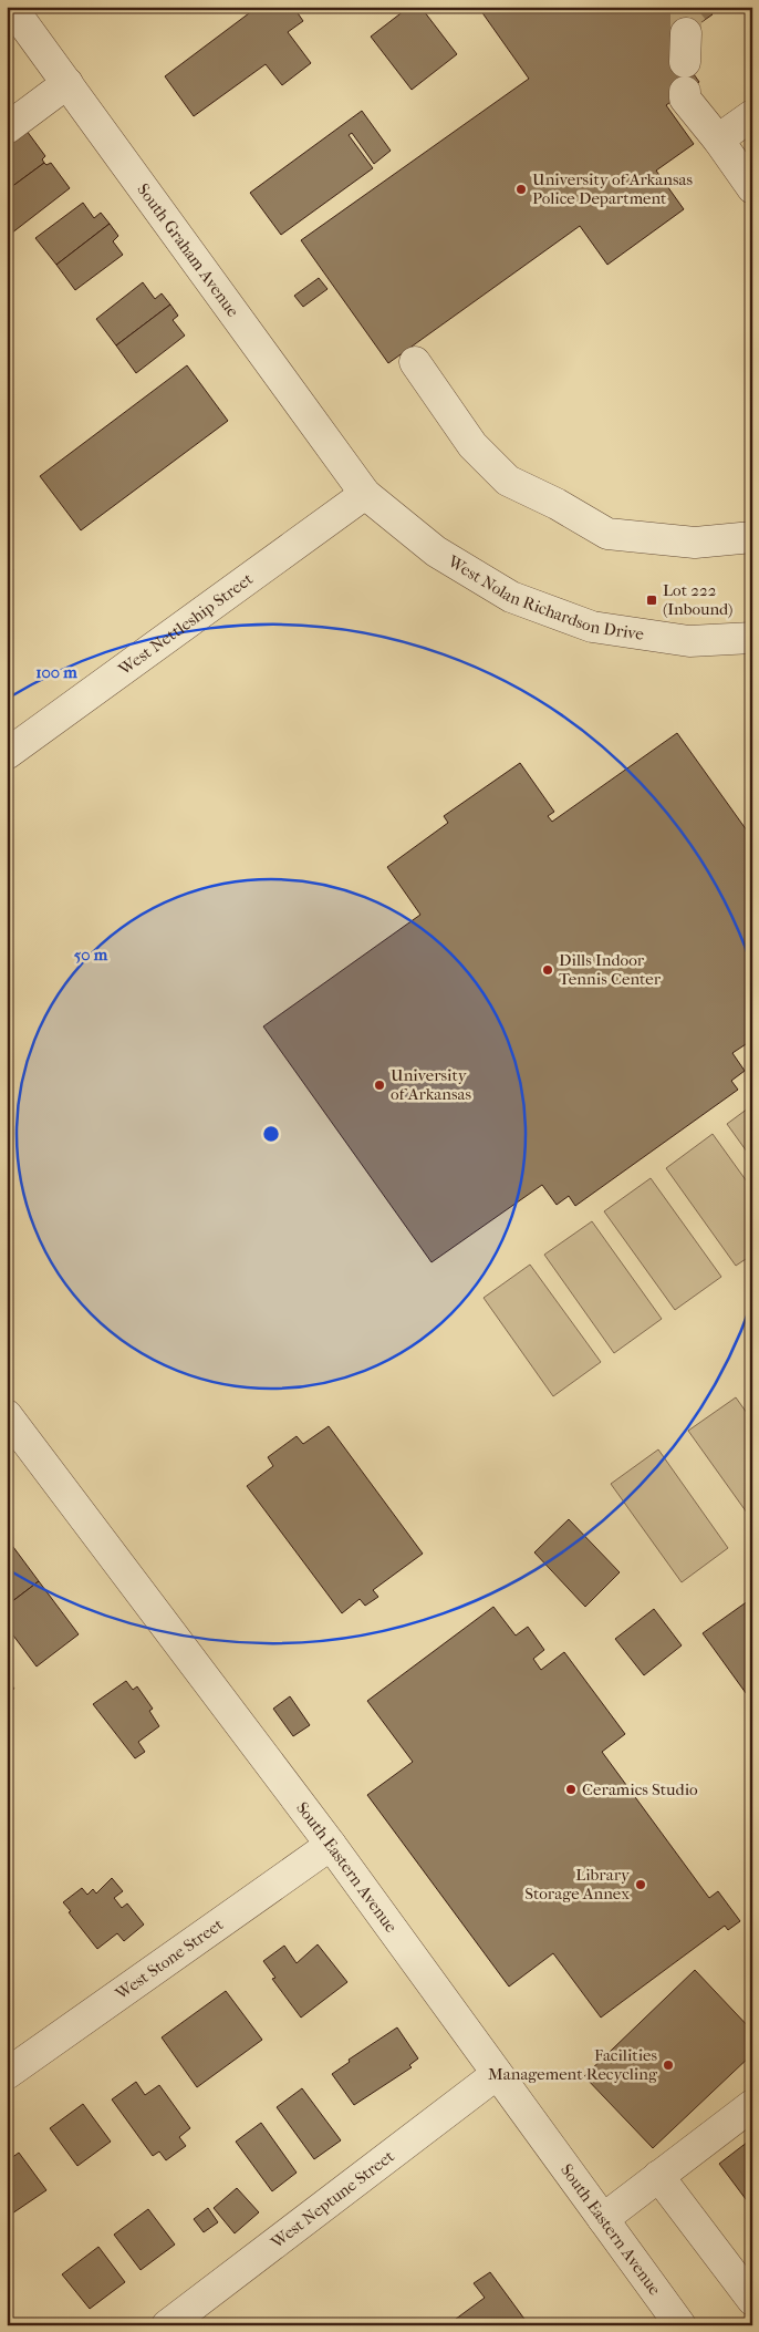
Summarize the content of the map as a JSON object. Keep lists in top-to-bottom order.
{
  "streets": {
    "street": [
      "South Graham Avenue",
      "West Nolan Richardson Drive",
      "West Nettleship Street",
      "South Eastern Avenue",
      "West Stone Street",
      "West Neptune Street"
    ]
  },
  "crossings": [
    ["South Graham Avenue", "West Nolan Richardson Drive"],
    ["South Graham Avenue", "West Nettleship Street"],
    ["West Nolan Richardson Drive", "West Nettleship Street"],
    ["South Eastern Avenue", "West Stone Street"],
    ["South Eastern Avenue", "West Neptune Street"]
  ],
  "places": {
    "other": [
      "University of Arkansas Police Department",
      "Dills Indoor Tennis Center",
      "University of Arkansas",
      "Ceramics Studio",
      "Library Storage Annex",
      "Facilities Management Recycling"
    ],
    "transit": ["Lot 222 (Inbound)"]
  },
  "rings": ["100 m", "50 m"]
}
